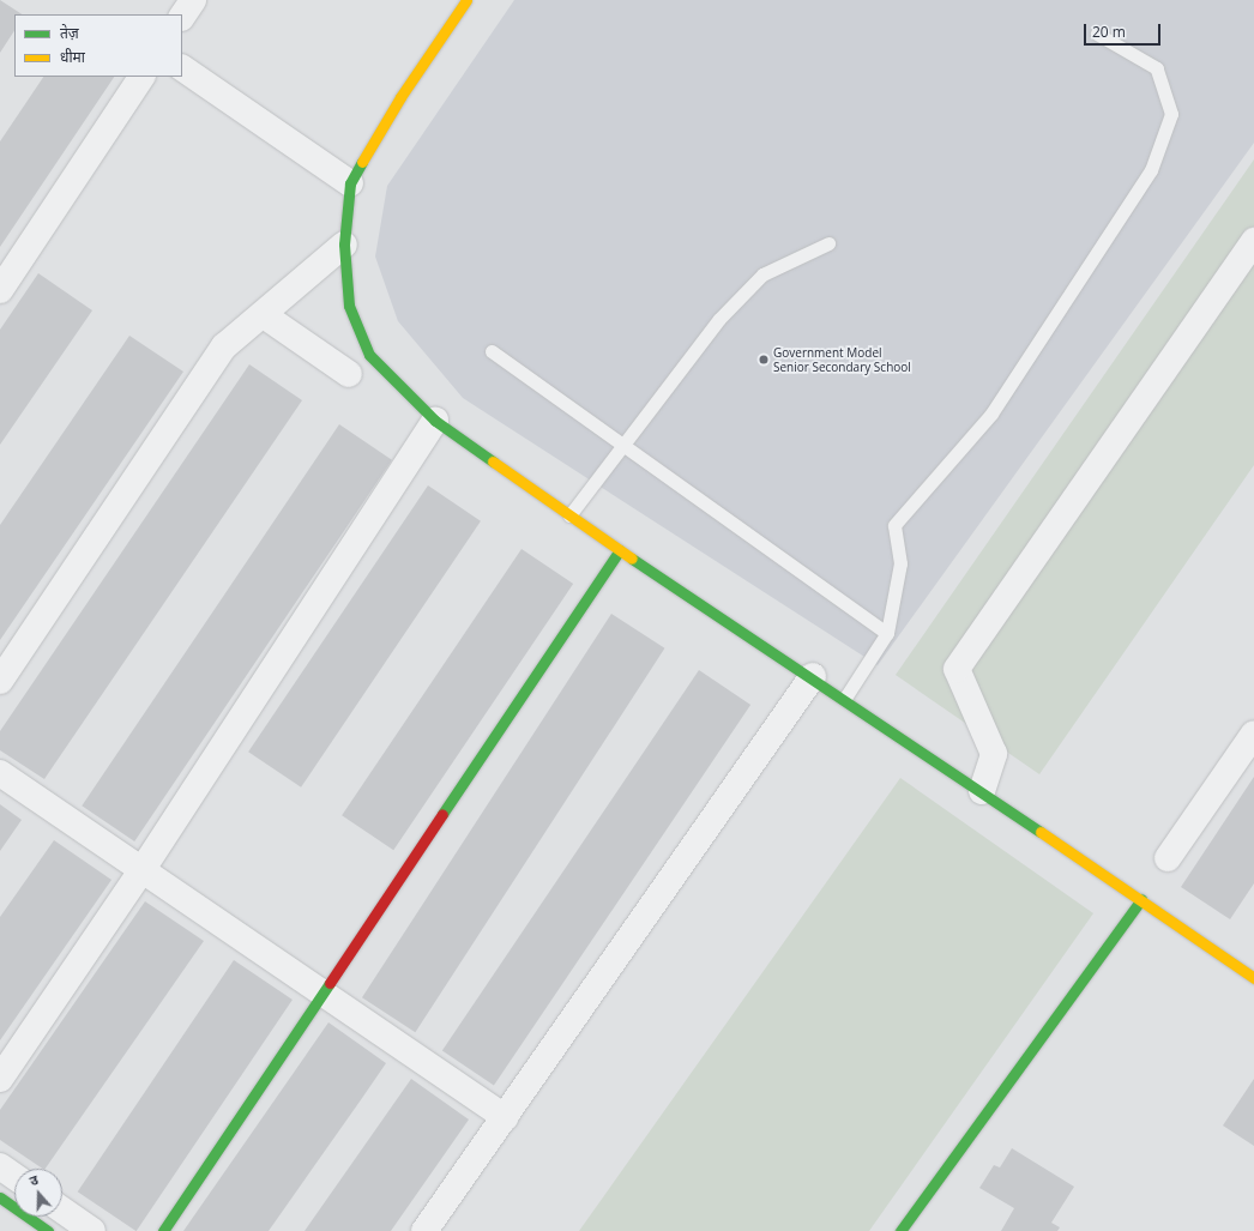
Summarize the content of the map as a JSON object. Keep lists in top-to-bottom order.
{
  "places": ["Government Model Senior Secondary School"],
  "legend": ["तेज़", "धीमा"],
  "scale_bar": "20 m",
  "north": "top"
}
